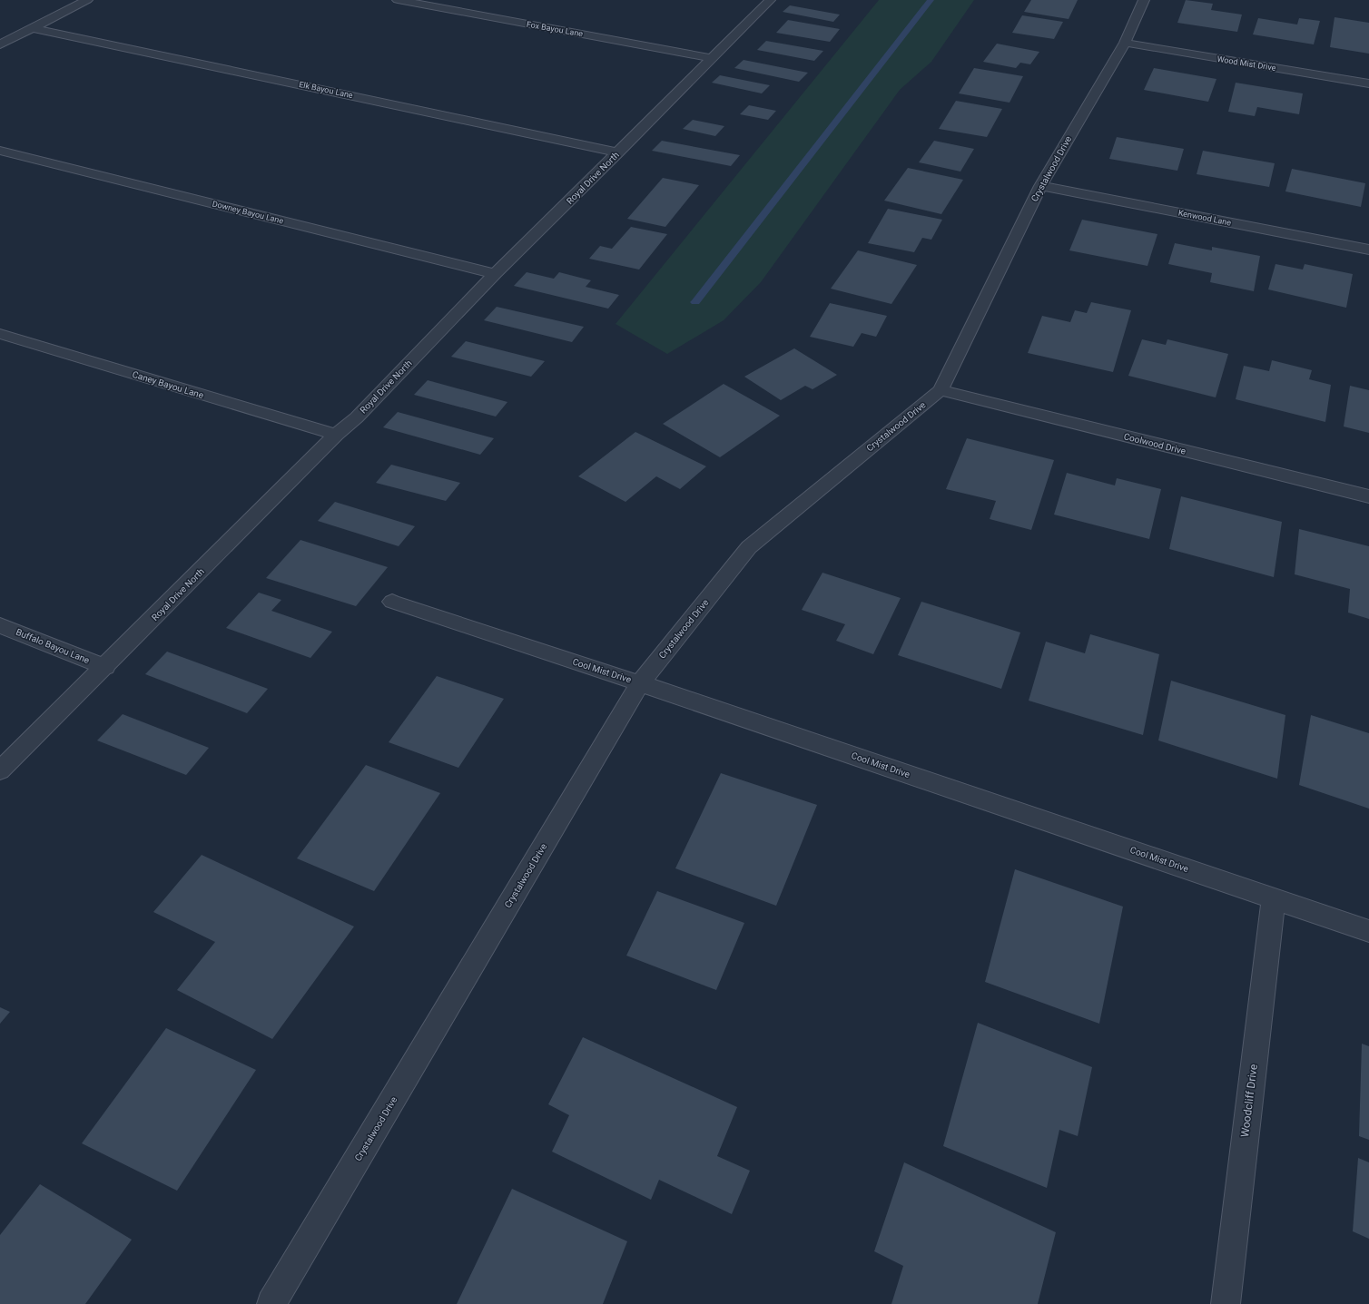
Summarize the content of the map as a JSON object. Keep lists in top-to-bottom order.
{
  "streets": {
    "street": [
      "Fox Bayou Lane",
      "Wood Mist Drive",
      "Elk Bayou Lane",
      "Crystalwood Drive",
      "Royal Drive North",
      "Downey Bayou Lane",
      "Kenwood Lane",
      "Caney Bayou Lane",
      "Coolwood Drive",
      "Buffalo Bayou Lane",
      "Cool Mist Drive",
      "Woodcliff Drive"
    ]
  },
  "crossings": [
    ["Fox Bayou Lane", "Royal Drive North"],
    ["Wood Mist Drive", "Crystalwood Drive"],
    ["Elk Bayou Lane", "Royal Drive North"],
    ["Crystalwood Drive", "Kenwood Lane"],
    ["Crystalwood Drive", "Coolwood Drive"],
    ["Crystalwood Drive", "Cool Mist Drive"],
    ["Royal Drive North", "Downey Bayou Lane"],
    ["Royal Drive North", "Caney Bayou Lane"],
    ["Royal Drive North", "Buffalo Bayou Lane"],
    ["Cool Mist Drive", "Woodcliff Drive"]
  ]
}
